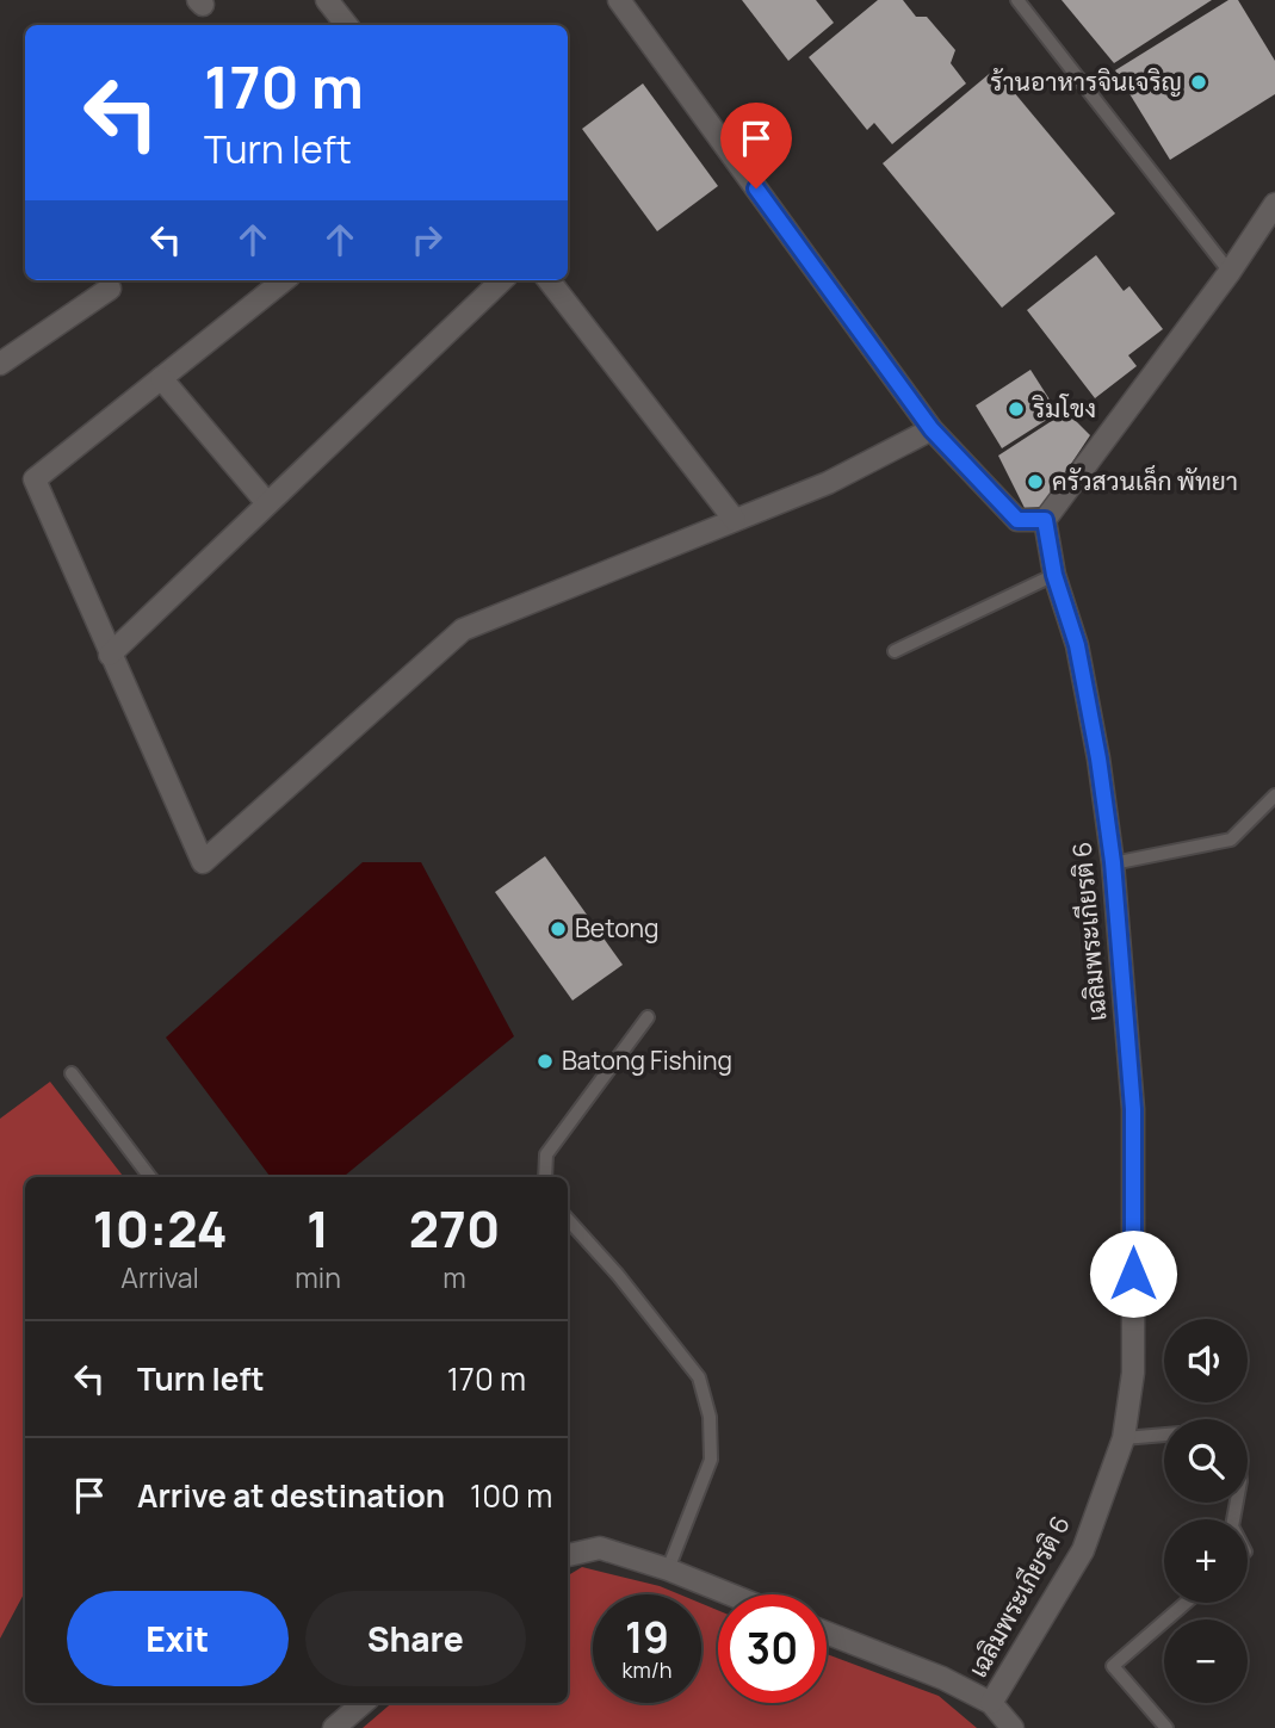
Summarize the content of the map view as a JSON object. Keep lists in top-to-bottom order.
{
  "streets": {
    "street": ["เฉลิมพระเกียรติ 6"]
  },
  "places": [
    "ร้านอาหารจินเจริญ",
    "ริมโขง",
    "ครัวสวนเล็ก พัทยา",
    "Betong",
    "Batong Fishing"
  ],
  "page": {
    "turn": ["170 m", "Turn left"],
    "eta": [
      "10:24",
      "Arrival",
      "1",
      "min",
      "270",
      "m"
    ],
    "map_buttons": ["+", "−"],
    "list": [
      {
        "name": "Turn left",
        "value": "170 m"
      },
      {
        "name": "Arrive at destination",
        "value": "100 m"
      }
    ],
    "buttons": ["Exit", "Share"],
    "speed": "19 km/h",
    "limit": "30"
  }
}
